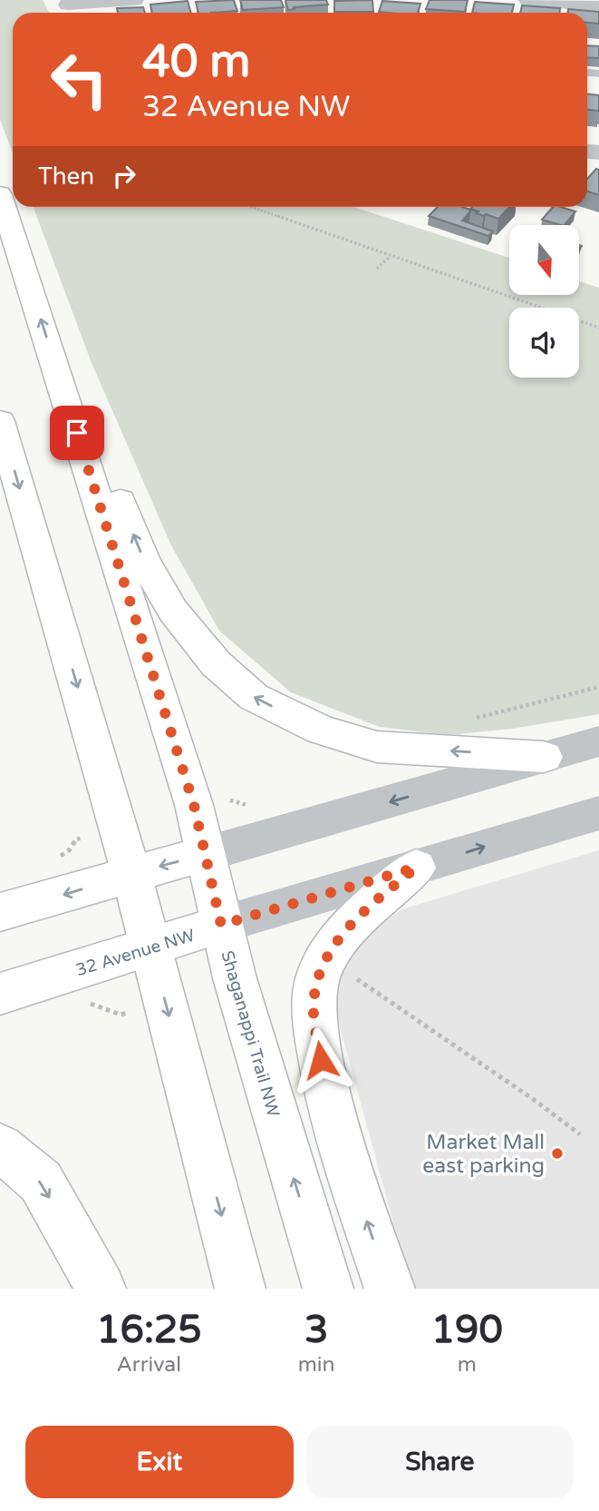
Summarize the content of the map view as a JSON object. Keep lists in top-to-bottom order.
{
  "streets": {
    "main road": ["32 Avenue NW", "Shaganappi Trail NW"]
  },
  "crossings": [
    ["32 Avenue NW", "Shaganappi Trail NW"]
  ],
  "places": ["Market Mall east parking"],
  "north": "bottom",
  "page": {
    "turn": ["40 m", "32 Avenue NW"],
    "then": "Then",
    "eta": [
      "16:25",
      "Arrival",
      "3",
      "min",
      "190",
      "m"
    ],
    "buttons": ["Exit", "Share"]
  }
}
